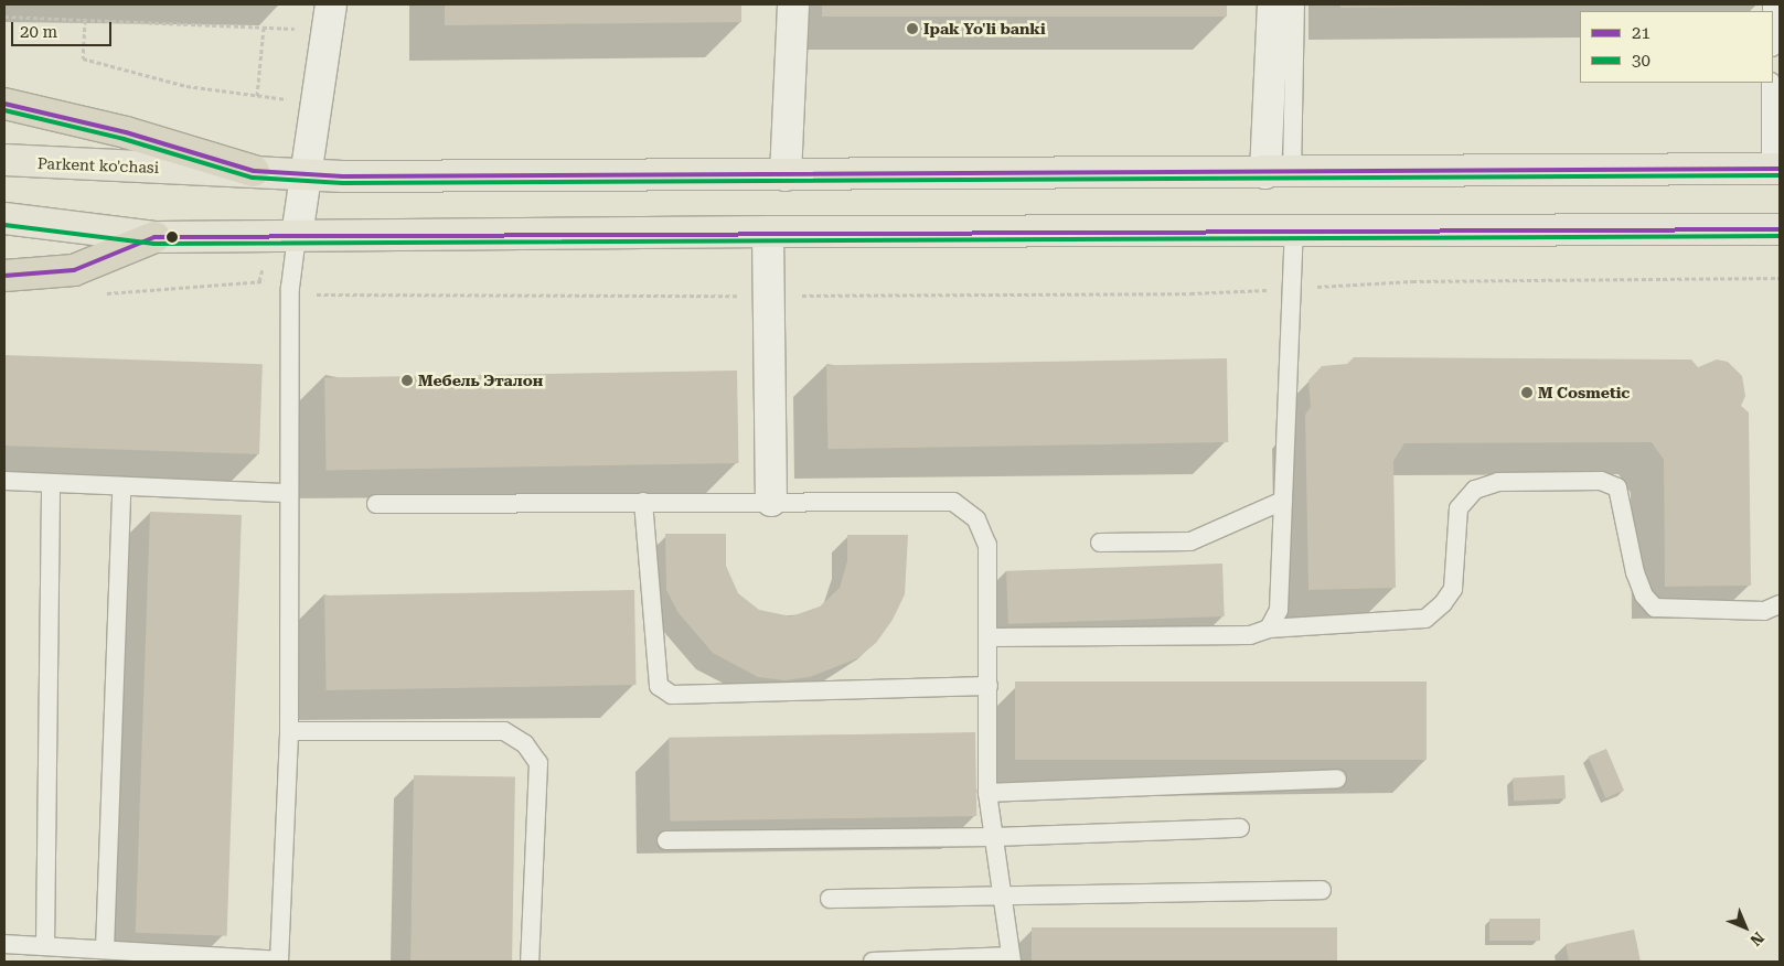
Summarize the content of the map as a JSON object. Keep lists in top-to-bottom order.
{
  "streets": {
    "main road": ["Parkent ko'chasi"]
  },
  "places": ["Ipak Yo'li banki", "Мебель Эталон", "M Cosmetic"],
  "lines": ["transit line 21", "transit line 30"],
  "legend": ["21", "30"],
  "scale_bar": "20 m",
  "north": "bottom right"
}
